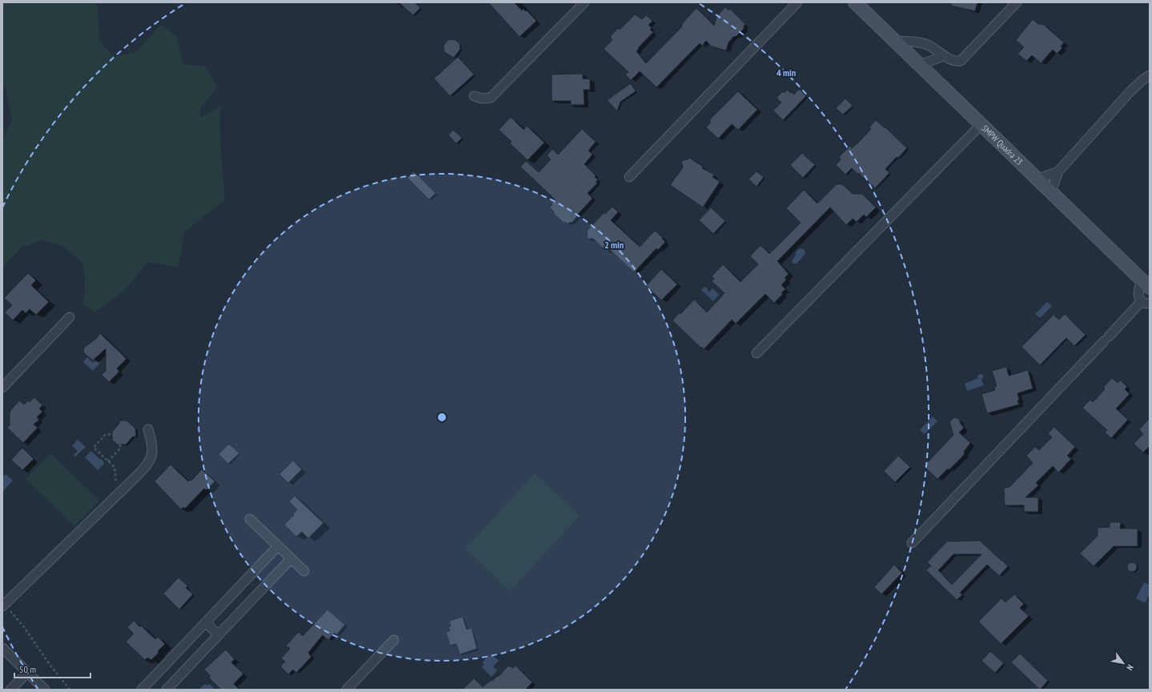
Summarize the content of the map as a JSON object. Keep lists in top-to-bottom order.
{
  "streets": {
    "street": ["SMPW Quadra 23"]
  },
  "scale_bar": "50 m",
  "north": "bottom right",
  "rings": ["4 min", "2 min"]
}
